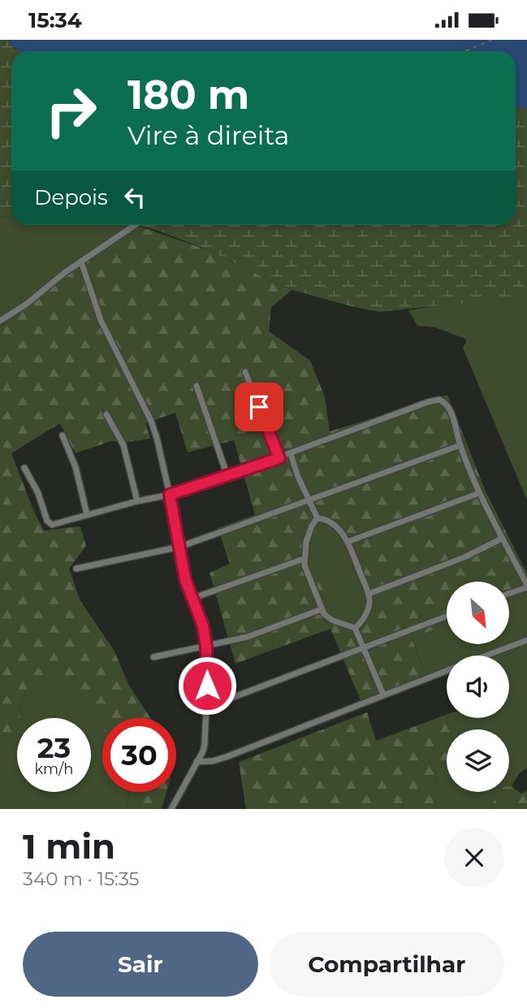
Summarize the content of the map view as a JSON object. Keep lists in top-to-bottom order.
{
  "north": "bottom right",
  "page": {
    "status": "15:34",
    "turn": ["180 m", "Vire à direita"],
    "then": "Depois",
    "speed": "23 km/h",
    "limit": "30",
    "heading": ["1 min", "340 m · 15:35"],
    "buttons": ["Sair", "Compartilhar"]
  }
}
